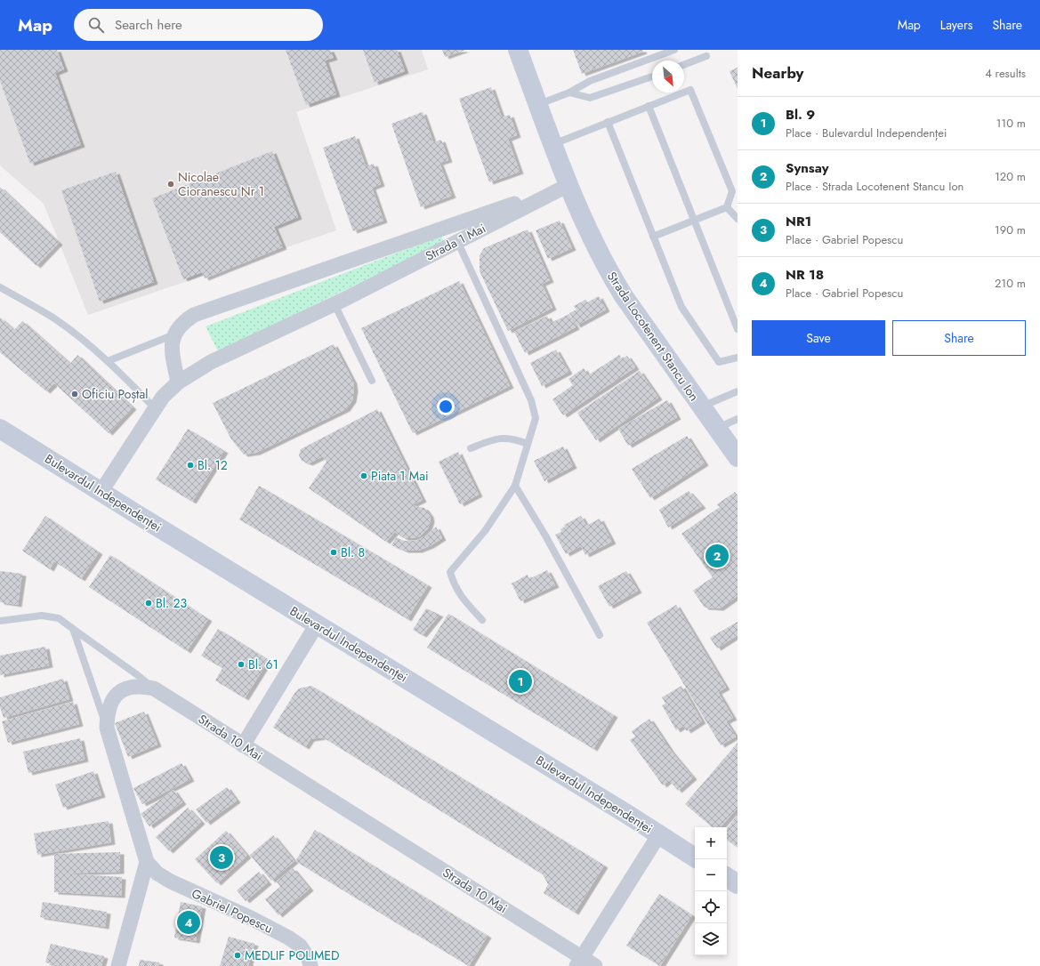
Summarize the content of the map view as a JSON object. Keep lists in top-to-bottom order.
{
  "streets": {
    "main road": ["Strada Locotenent Stancu Ion", "Bulevardul Independenței"],
    "street": ["Strada 1 Mai", "Strada 10 Mai", "Gabriel Popescu"]
  },
  "crossings": [
    ["Strada 1 Mai", "Strada Locotenent Stancu Ion"],
    ["Strada 1 Mai", "Bulevardul Independenței"],
    ["Strada 10 Mai", "Gabriel Popescu"]
  ],
  "places": [
    "Nicolae Cioranescu Nr 1",
    "Oficiu Poștal",
    "Bl. 12",
    "Piata 1 Mai",
    "Bl. 8",
    "Bl. 23",
    "Bl. 61",
    "MEDLIF POLIMED"
  ],
  "north": "bottom right",
  "page": {
    "header": "Map",
    "search": "Search here",
    "nav": ["Map", "Layers", "Share"],
    "heading": ["Nearby", "4 results"],
    "list": [
      {
        "mark": "1",
        "name": "Bl. 9",
        "note": "Place · Bulevardul Independenței",
        "value": "110 m"
      },
      {
        "mark": "2",
        "name": "Synsay",
        "note": "Place · Strada Locotenent Stancu Ion",
        "value": "120 m"
      },
      {
        "mark": "3",
        "name": "NR1",
        "note": "Place · Gabriel Popescu",
        "value": "190 m"
      },
      {
        "mark": "4",
        "name": "NR 18",
        "note": "Place · Gabriel Popescu",
        "value": "210 m"
      }
    ],
    "buttons": ["Save", "Share"],
    "pins": [
      "2",
      "1",
      "3",
      "4"
    ],
    "map_buttons": ["+", "−"]
  }
}
